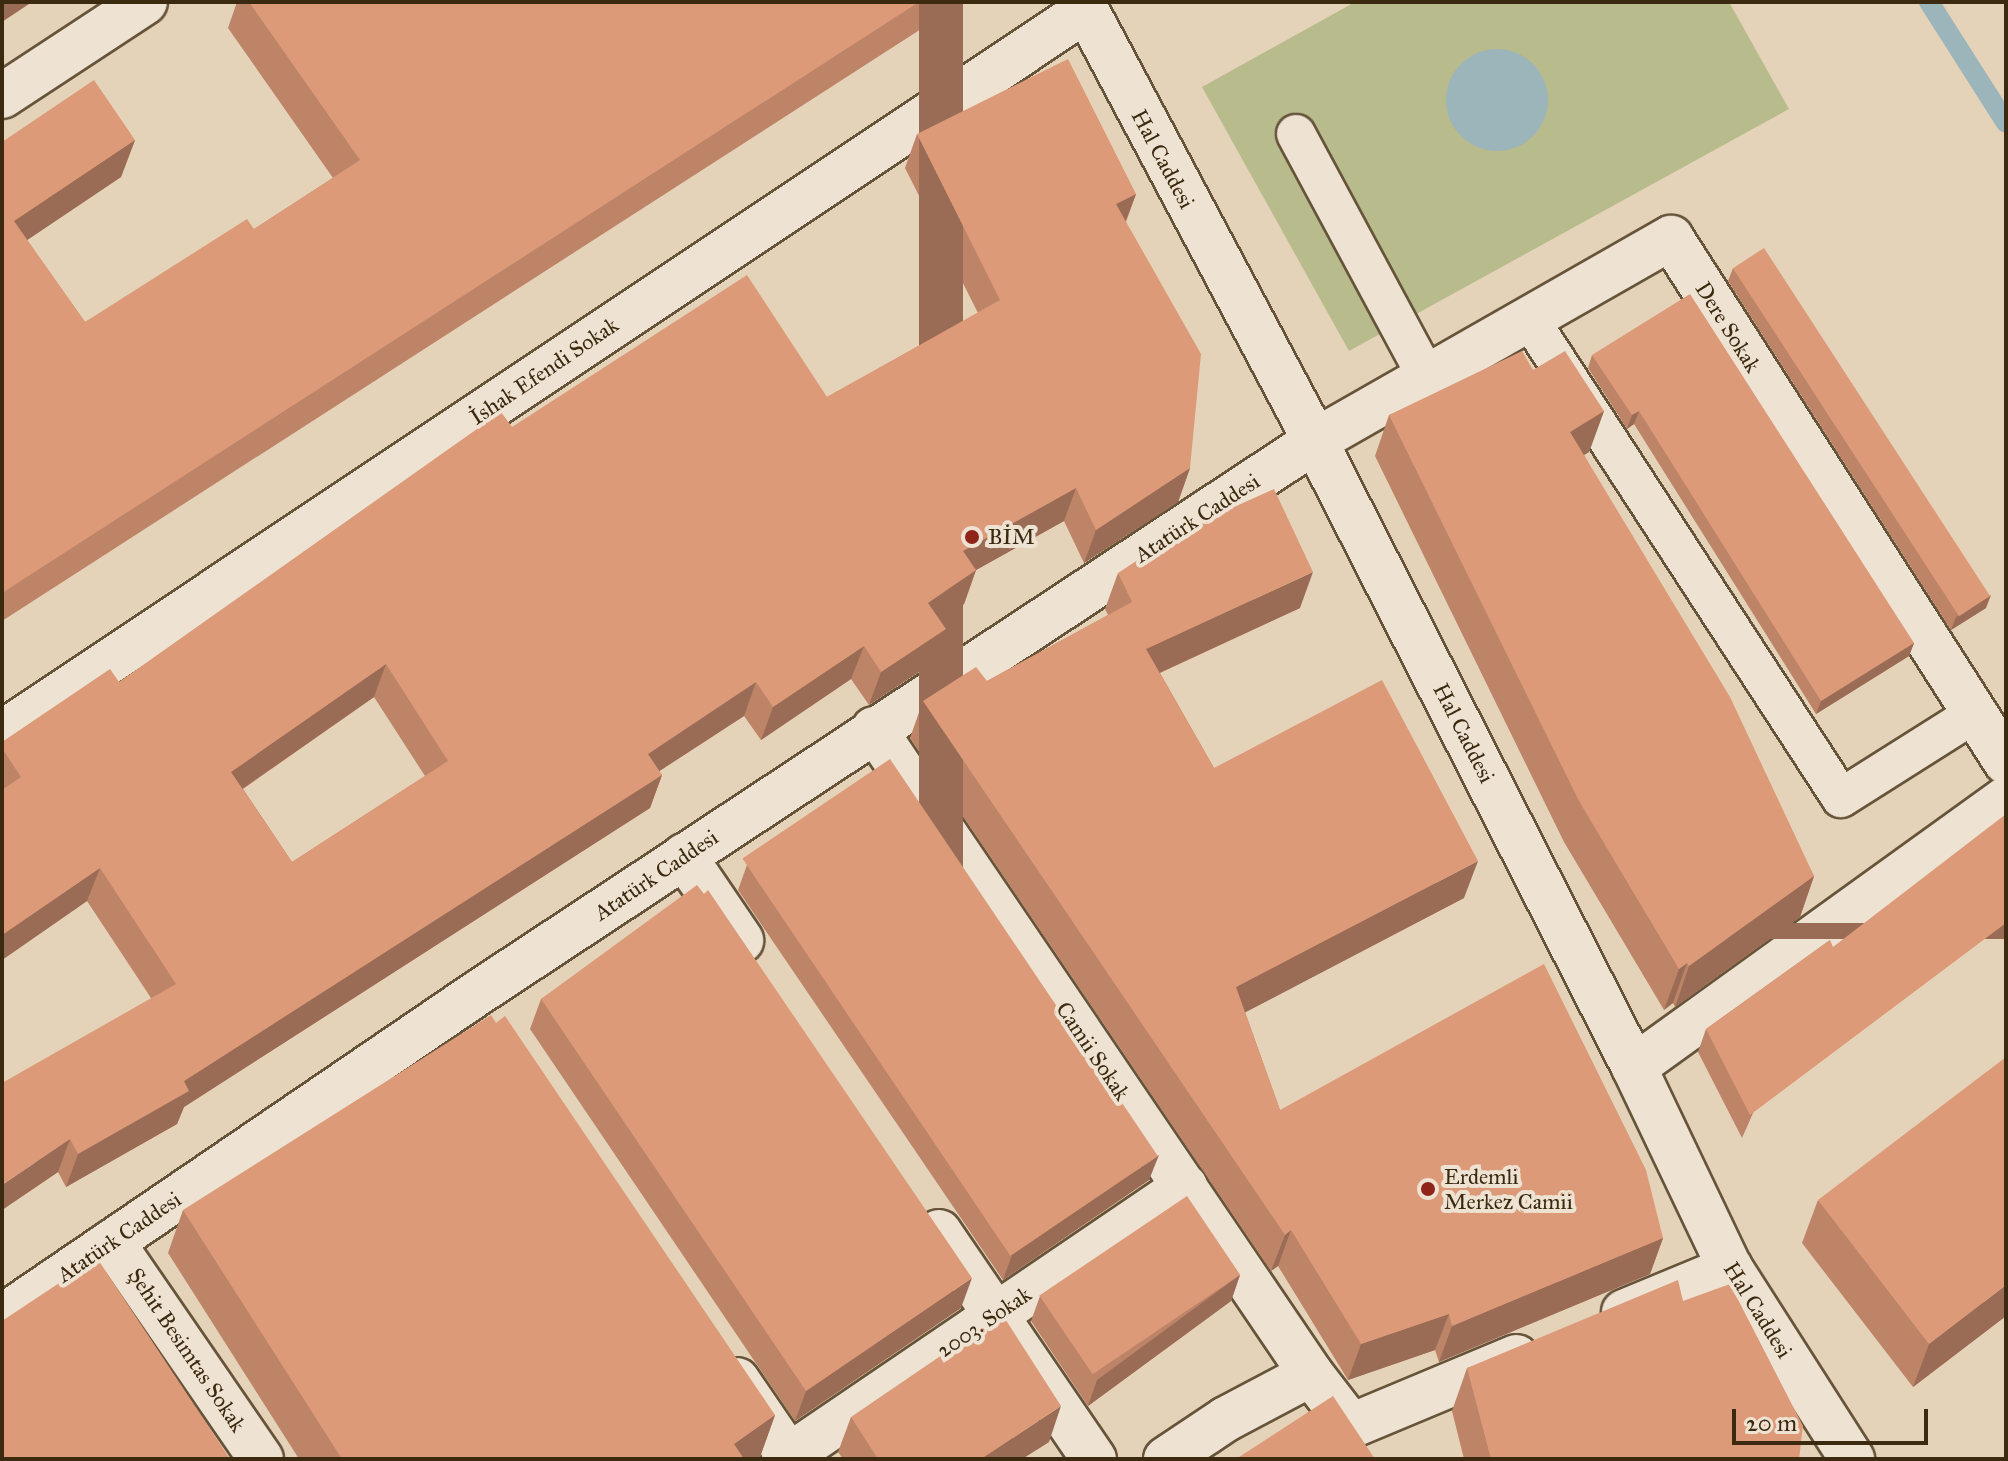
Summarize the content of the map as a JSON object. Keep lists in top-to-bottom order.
{
  "streets": {
    "street": [
      "Hal Caddesi",
      "Dere Sokak",
      "İshak Efendi Sokak",
      "Atatürk Caddesi",
      "Camii Sokak",
      "2003. Sokak",
      "Şehit Besimtas Sokak"
    ]
  },
  "crossings": [
    ["Hal Caddesi", "Dere Sokak"],
    ["Hal Caddesi", "İshak Efendi Sokak"],
    ["Hal Caddesi", "Atatürk Caddesi"],
    ["Dere Sokak", "Atatürk Caddesi"],
    ["Atatürk Caddesi", "Camii Sokak"],
    ["Atatürk Caddesi", "Şehit Besimtas Sokak"],
    ["Camii Sokak", "2003. Sokak"]
  ],
  "places": ["BİM", "Erdemli Merkez Camii"],
  "scale_bar": "20 m"
}
